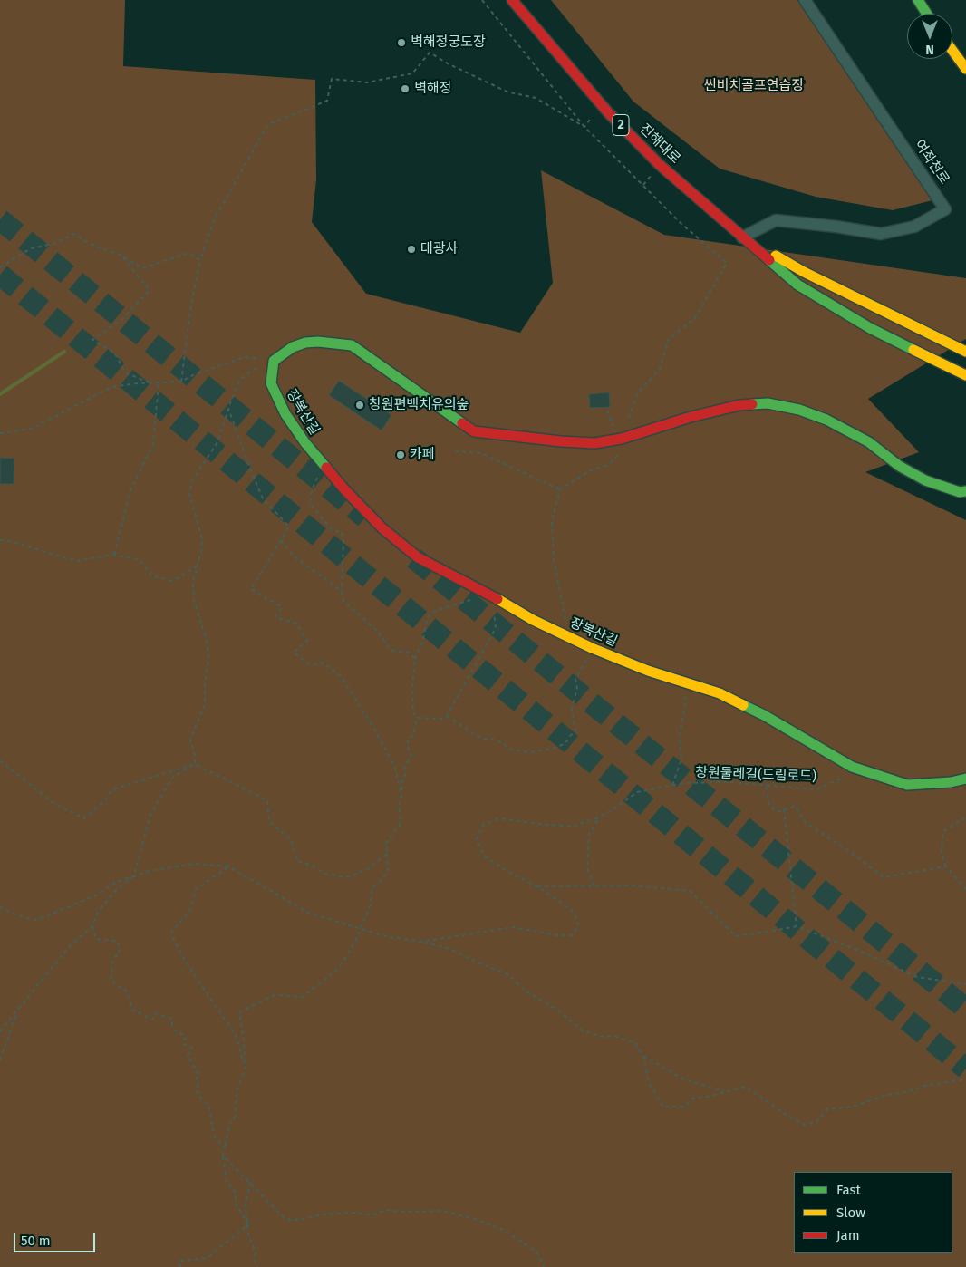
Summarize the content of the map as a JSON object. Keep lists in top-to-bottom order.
{
  "streets": {
    "street": [
      "2",
      "진해대로",
      "여좌천로",
      "장복산길"
    ],
    "path": ["창원둘레길(드림로드)"]
  },
  "crossings": [
    ["2", "진해대로"],
    ["2", "여좌천로"],
    ["진해대로", "여좌천로"],
    ["장복산길", "창원둘레길(드림로드)"]
  ],
  "parks": ["썬비치골프연습장"],
  "places": [
    "벽해정궁도장",
    "벽해정",
    "대광사",
    "창원편백치유의숲",
    "카페"
  ],
  "legend": ["Fast", "Slow", "Jam"],
  "scale_bar": "50 m",
  "north": "bottom"
}
